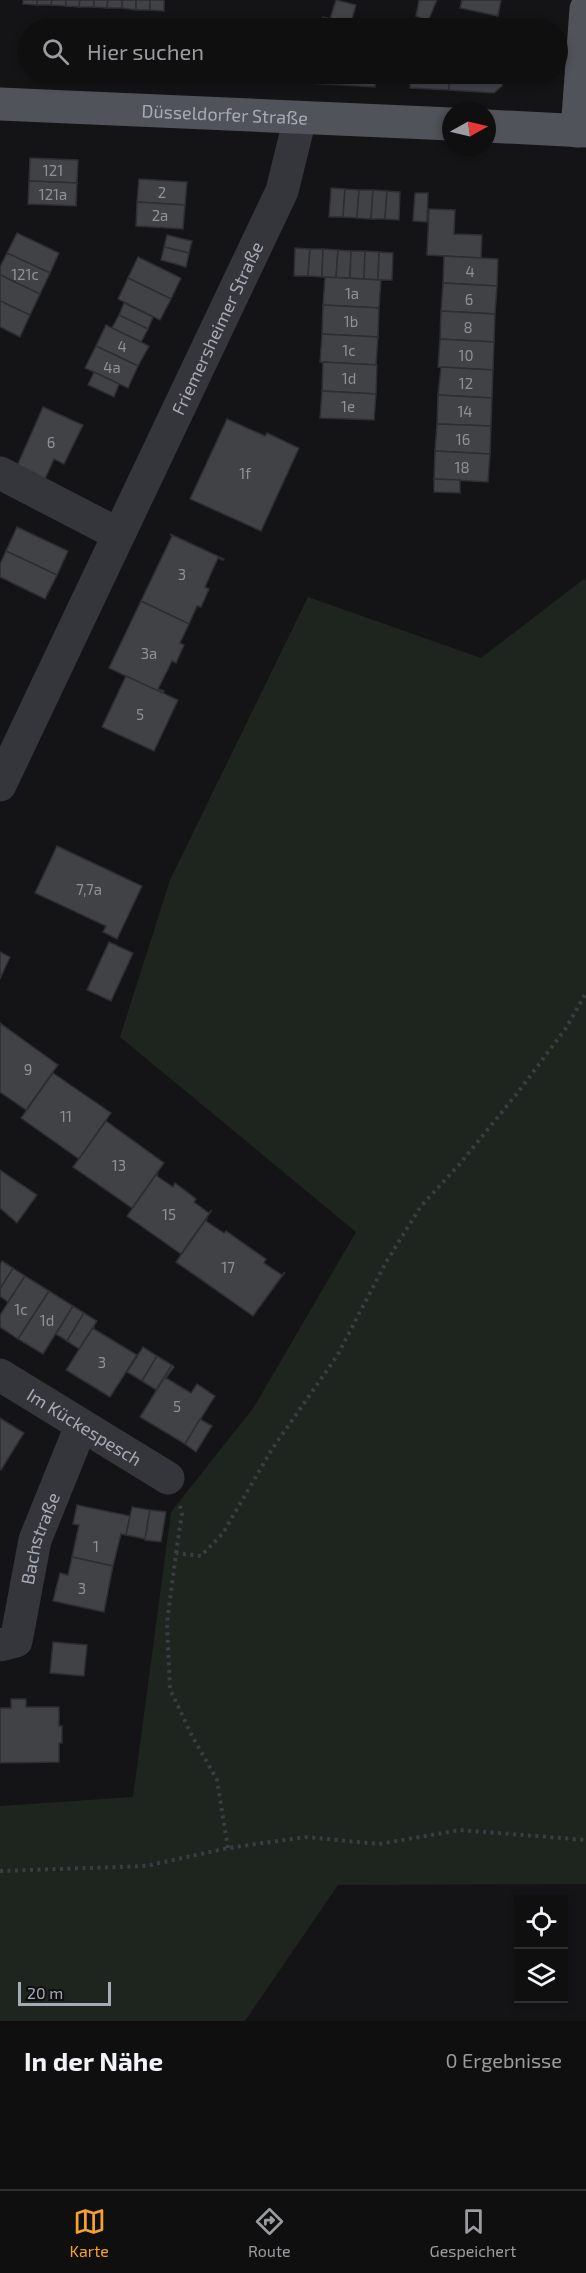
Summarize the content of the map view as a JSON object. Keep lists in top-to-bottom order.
{
  "streets": {
    "main road": ["Düsseldorfer Straße"],
    "street": ["Friemersheimer Straße", "Im Kückespesch", "Bachstraße"]
  },
  "crossings": [
    ["Düsseldorfer Straße", "Friemersheimer Straße"],
    ["Im Kückespesch", "Bachstraße"]
  ],
  "house_numbers": [
    "121",
    "2",
    "121a",
    "2a",
    "4",
    "121c",
    "1a",
    "6",
    "1b",
    "8",
    "4",
    "1c",
    "10",
    "4a",
    "1d",
    "12",
    "1e",
    "14",
    "16",
    "6",
    "18",
    "1f",
    "3",
    "3a",
    "5",
    "7,7a",
    "9",
    "11",
    "13",
    "15",
    "17",
    "1c",
    "1d",
    "3",
    "5",
    "1",
    "3"
  ],
  "scale_bar": "20 m",
  "north": "right",
  "page": {
    "search": "Hier suchen",
    "scale": "20 m",
    "heading": ["In der Nähe", "0 Ergebnisse"],
    "nav": ["Karte", "Route", "Gespeichert"]
  }
}
